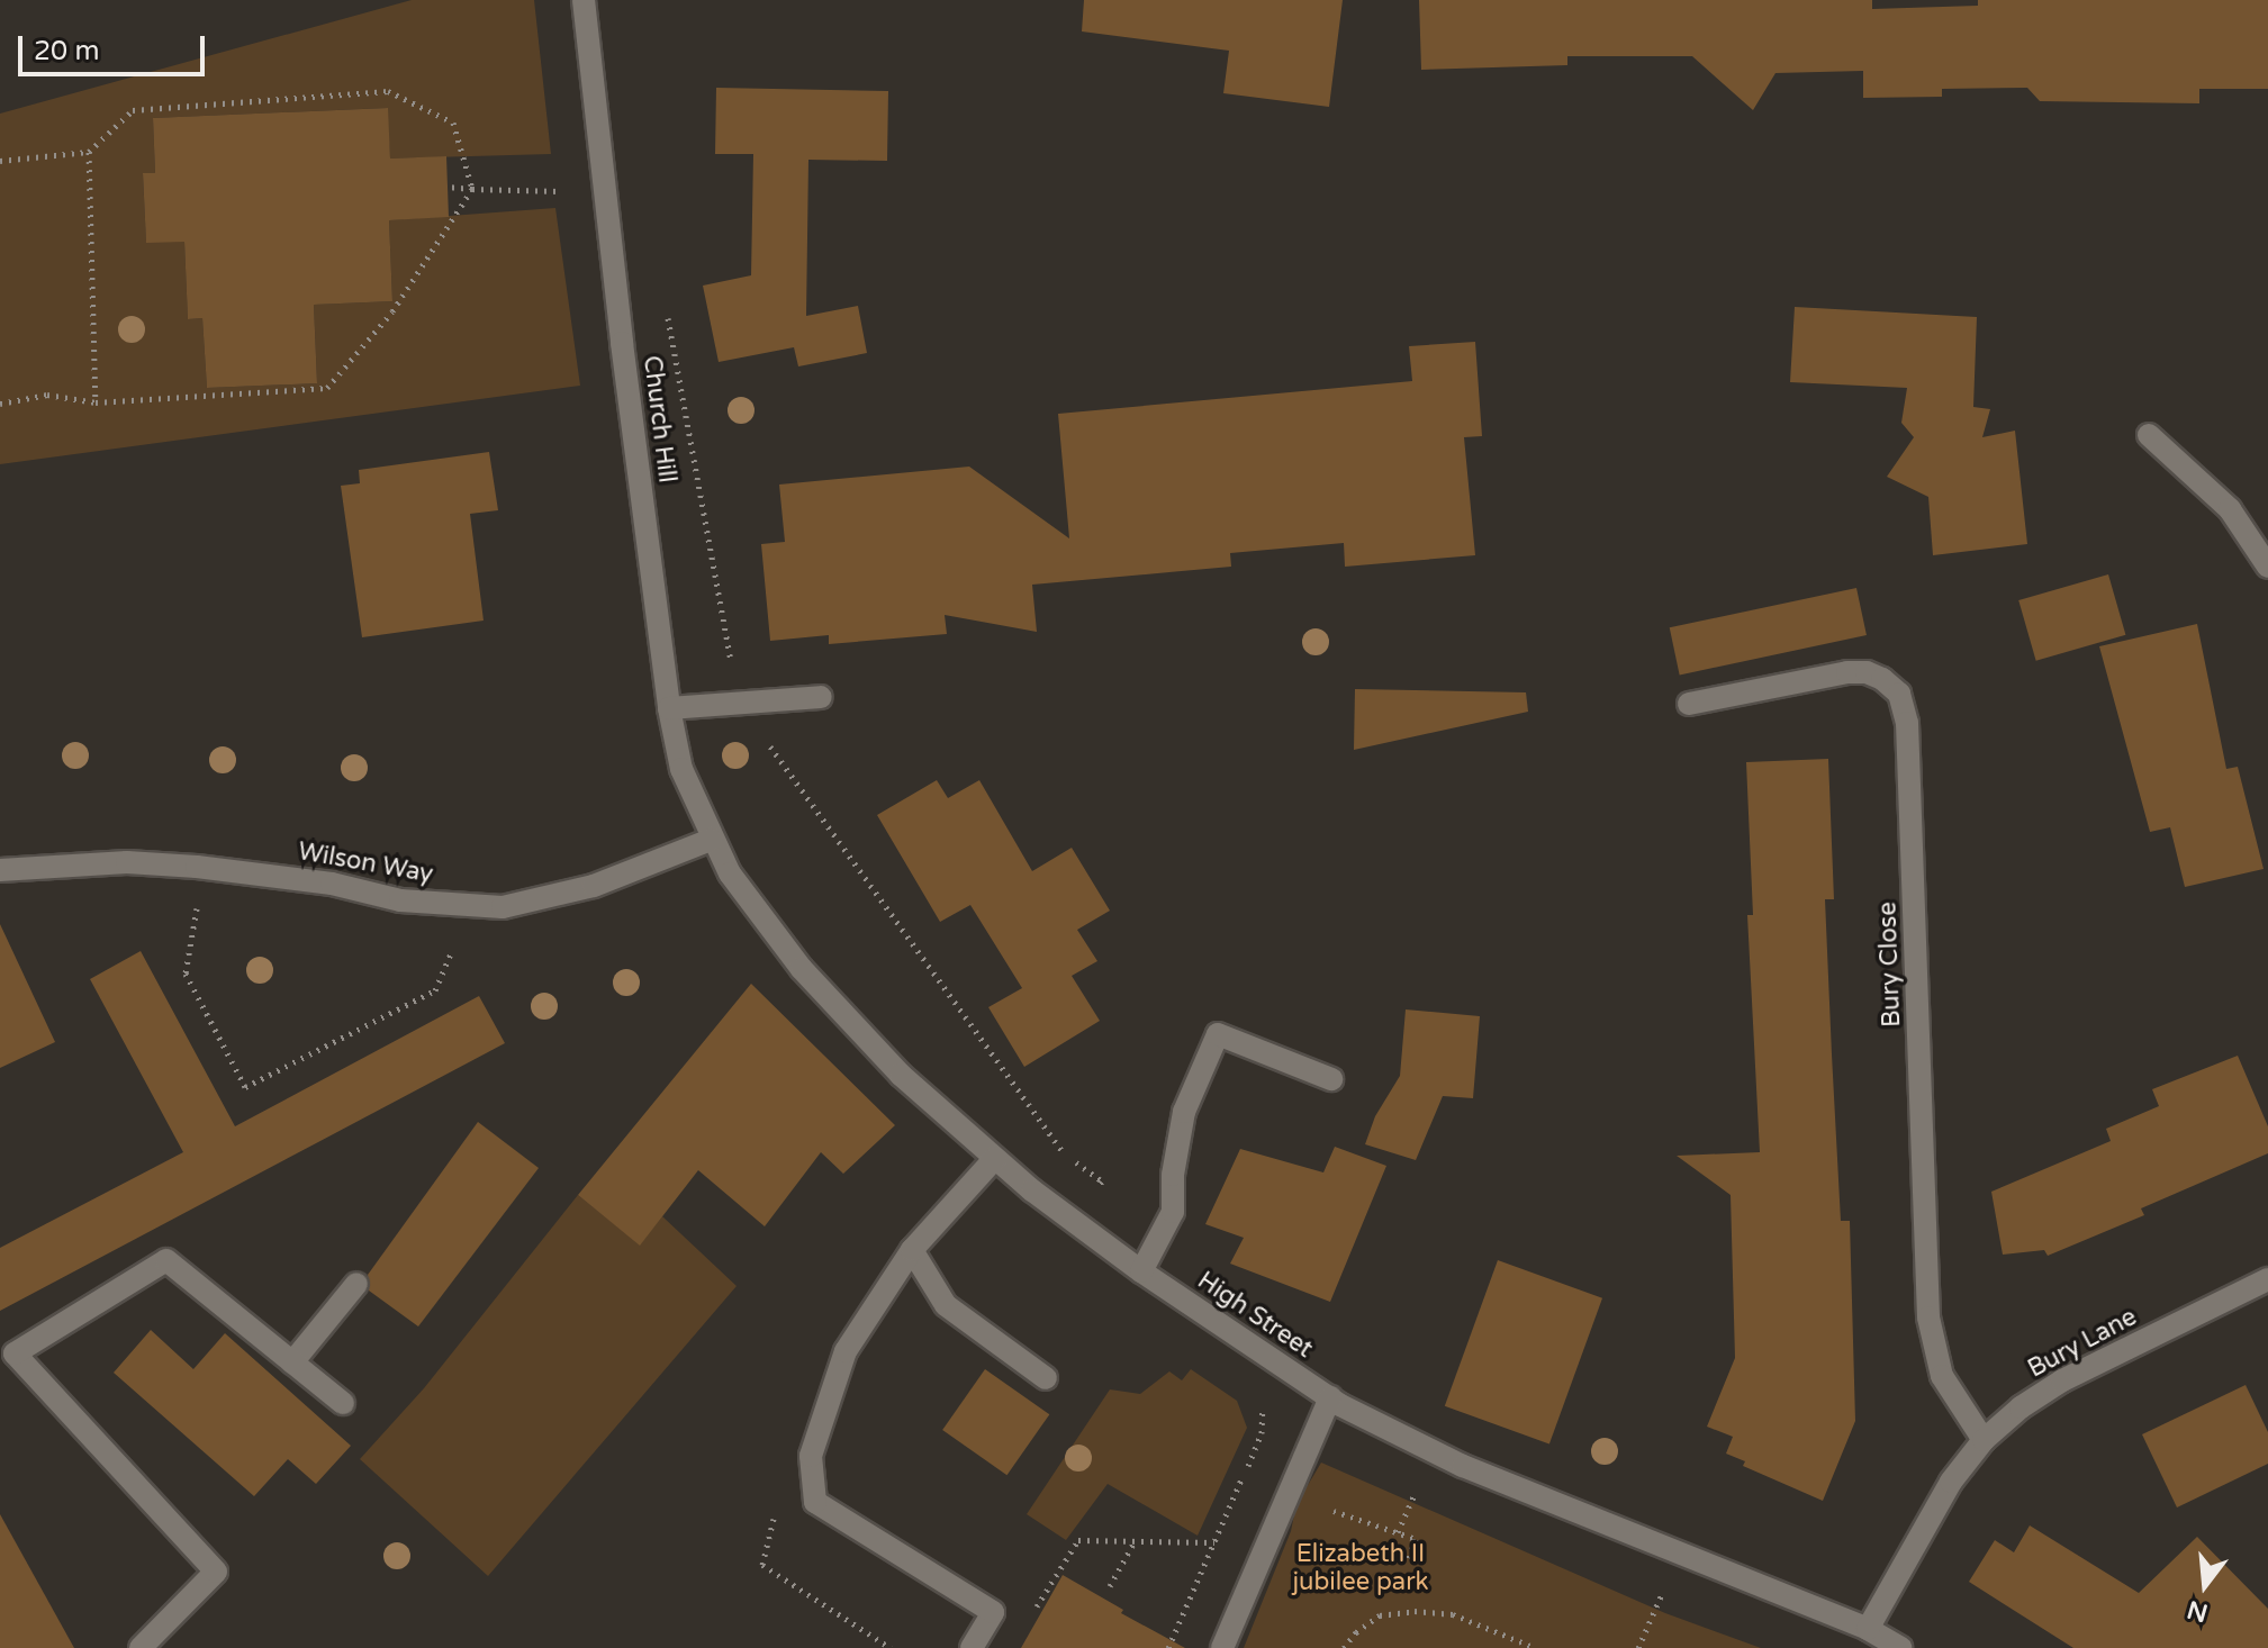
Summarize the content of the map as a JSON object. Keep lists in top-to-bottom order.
{
  "streets": {
    "street": [
      "Church Hill",
      "Wilson Way",
      "Bury Close",
      "High Street",
      "Bury Lane"
    ]
  },
  "crossings": [
    ["Church Hill", "Wilson Way"],
    ["Church Hill", "High Street"],
    ["Wilson Way", "High Street"],
    ["Bury Close", "Bury Lane"],
    ["High Street", "Bury Lane"]
  ],
  "parks": ["Elizabeth II jubilee park"],
  "scale_bar": "20 m",
  "north": "bottom"
}
